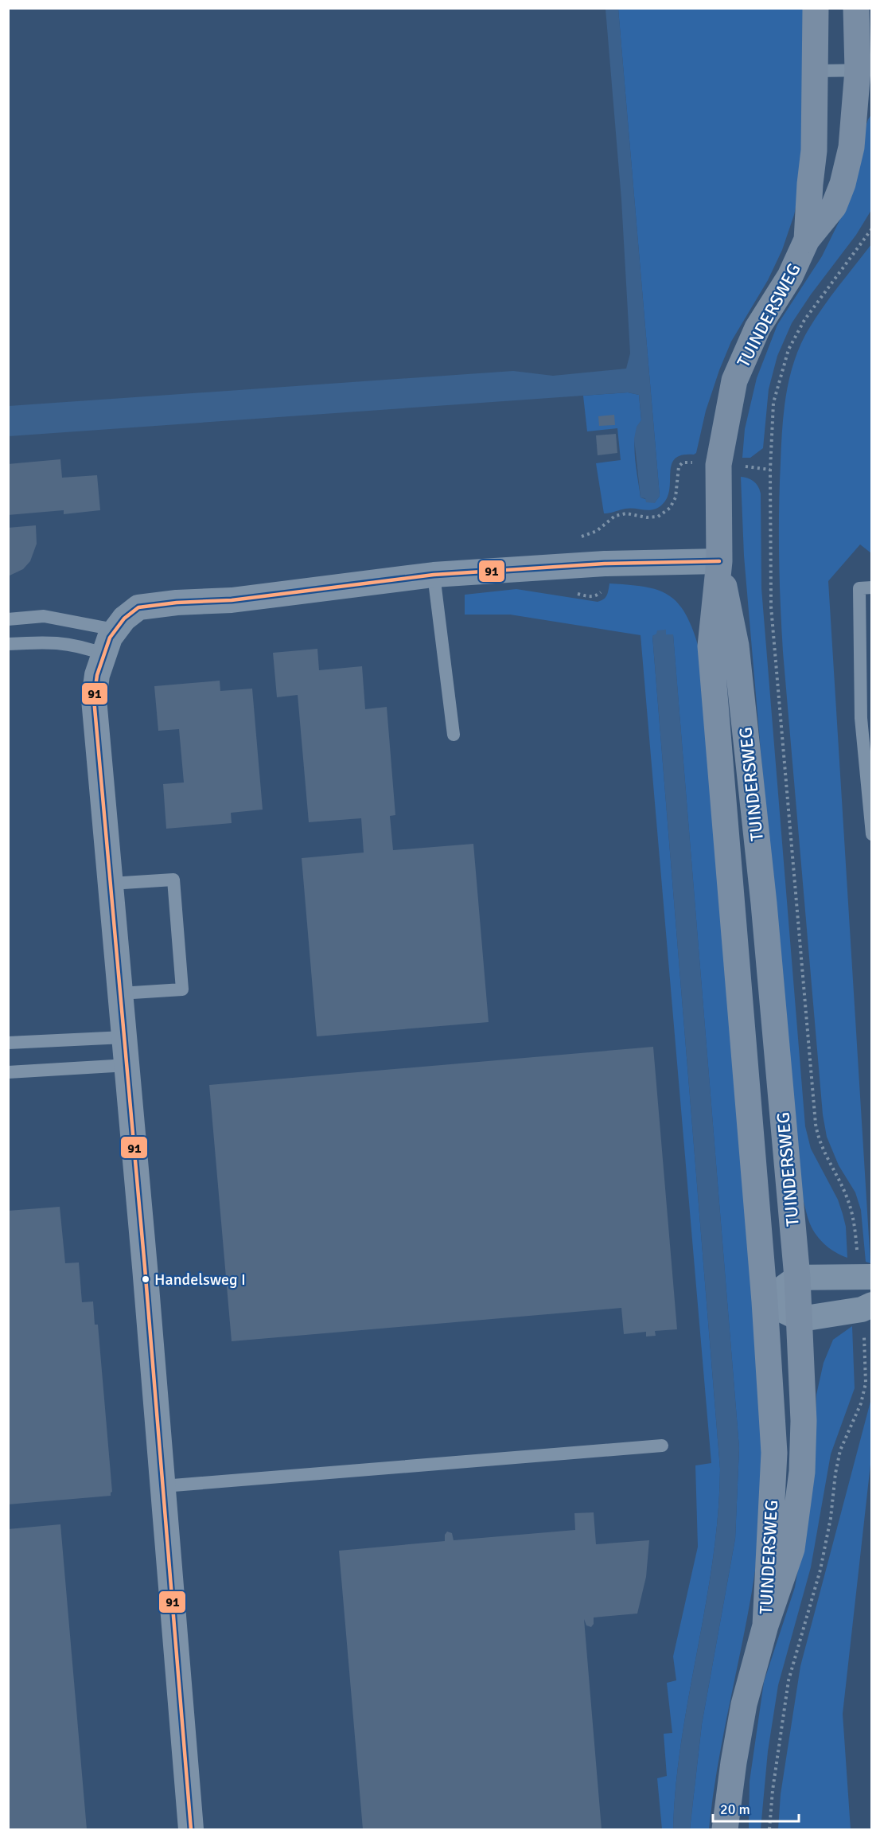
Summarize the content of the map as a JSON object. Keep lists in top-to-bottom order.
{
  "streets": {
    "main road": ["TUINDERSWEG"]
  },
  "places": ["Handelsweg I"],
  "lines": ["transit line 91"],
  "scale_bar": "20 m"
}
